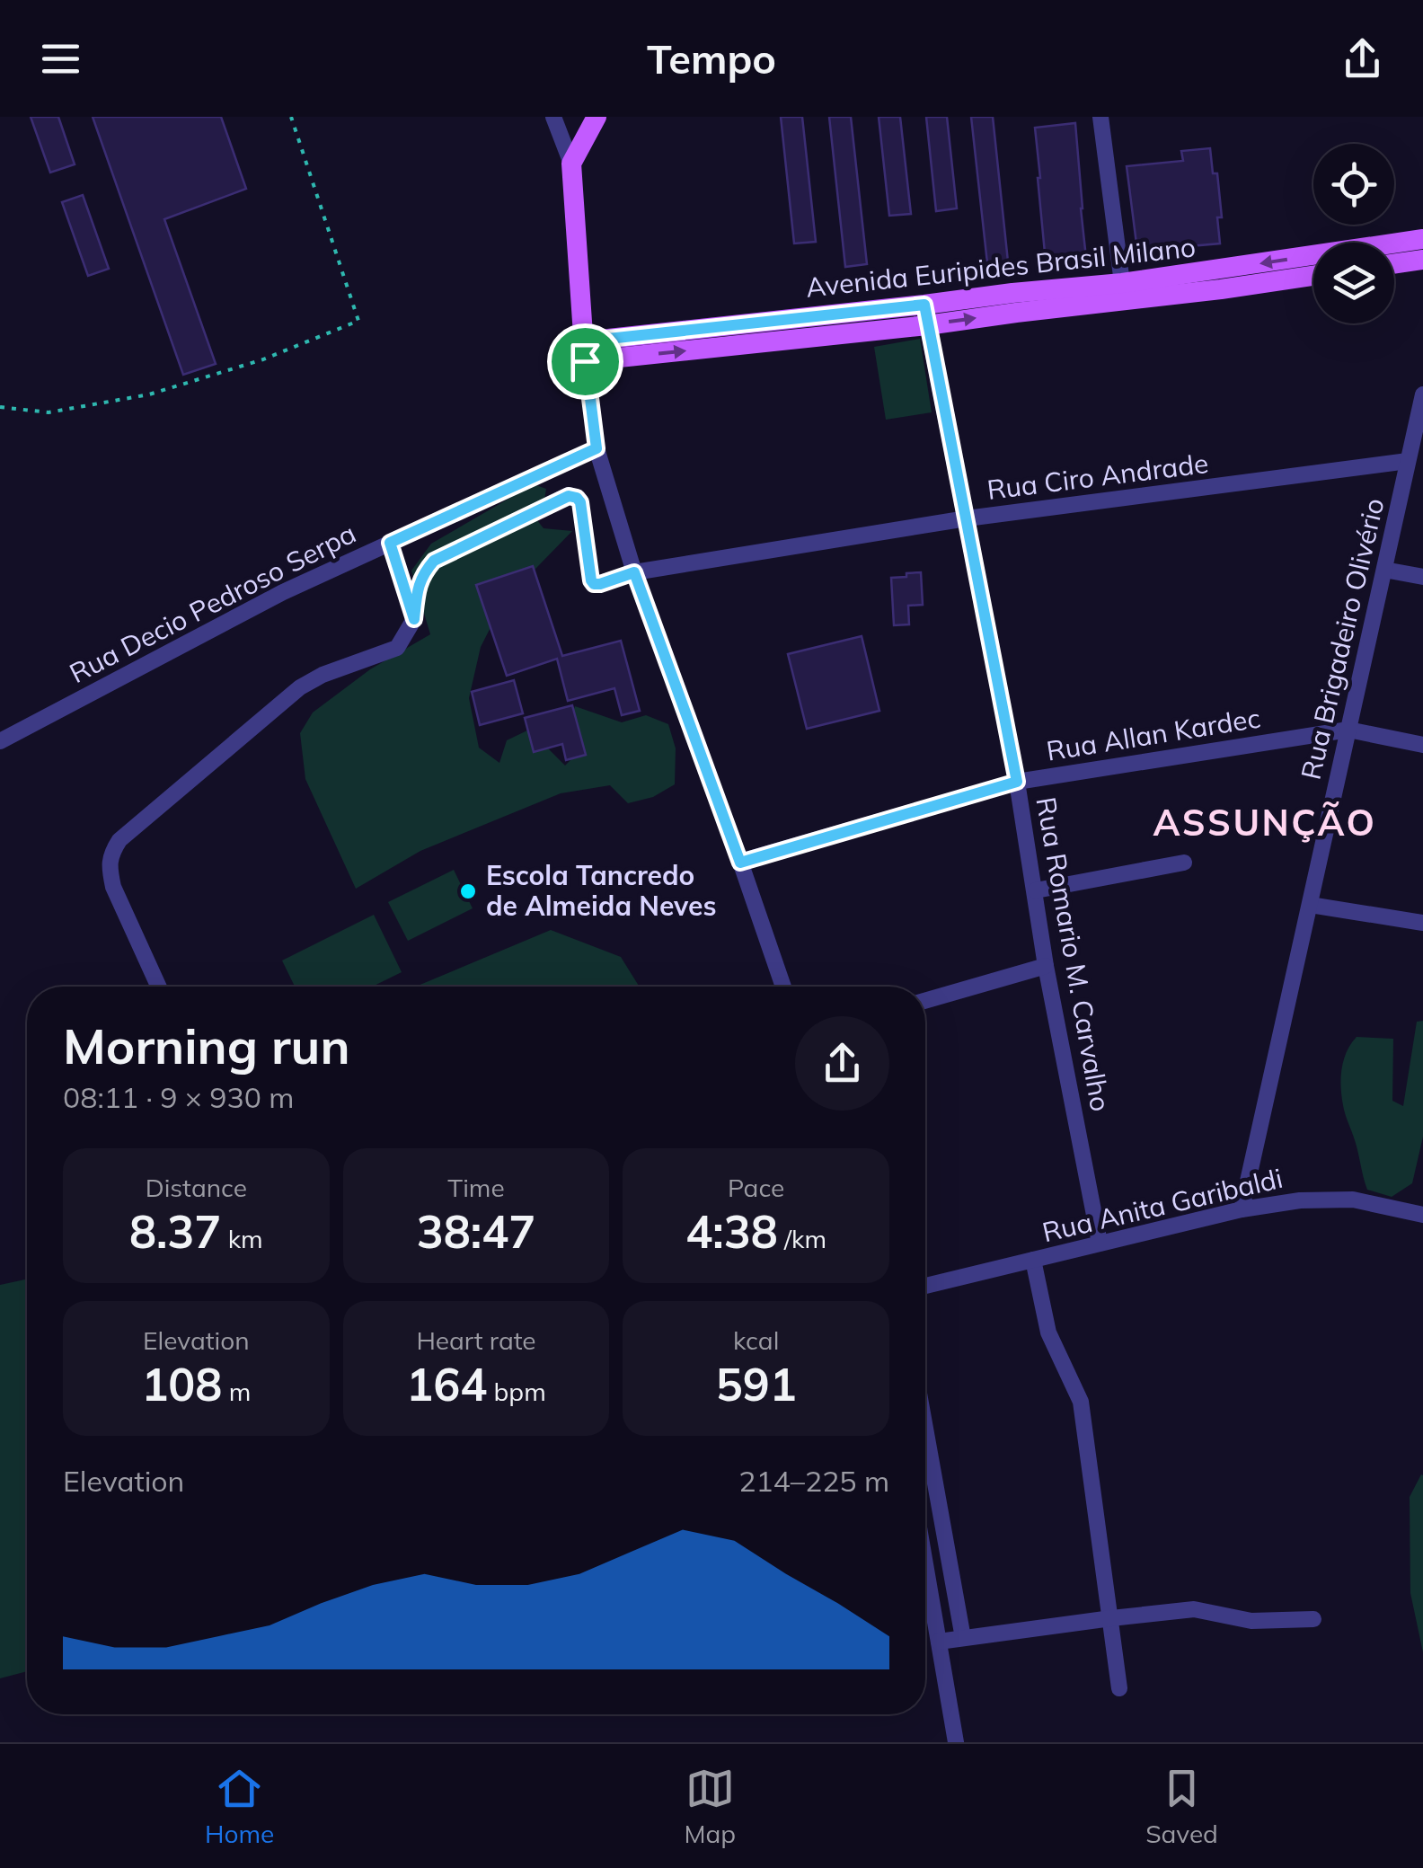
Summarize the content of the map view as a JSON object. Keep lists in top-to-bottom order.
{
  "streets": {
    "main road": ["Avenida Euripides Brasil Milano"],
    "street": [
      "Rua Ciro Andrade",
      "Rua Decio Pedroso Serpa",
      "Rua Brigadeiro Olivério",
      "Rua Allan Kardec",
      "Rua Romario M. Carvalho",
      "Rua Anita Garibaldi"
    ]
  },
  "crossings": [
    ["Avenida Euripides Brasil Milano", "Rua Romario M. Carvalho"],
    ["Rua Ciro Andrade", "Rua Brigadeiro Olivério"],
    ["Rua Ciro Andrade", "Rua Romario M. Carvalho"],
    ["Rua Brigadeiro Olivério", "Rua Allan Kardec"],
    ["Rua Brigadeiro Olivério", "Rua Anita Garibaldi"],
    ["Rua Allan Kardec", "Rua Romario M. Carvalho"],
    ["Rua Romario M. Carvalho", "Rua Anita Garibaldi"]
  ],
  "districts": ["ASSUNÇÃO"],
  "places": ["Escola Tancredo de Almeida Neves"],
  "page": {
    "header": "Tempo",
    "heading": ["Morning run", "08:11 · 9 × 930 m"],
    "stats": [
      ["Distance", "8.37 km"],
      ["Time", "38:47"],
      ["Pace", "4:38 /km"],
      ["Elevation", "108 m"],
      ["Heart rate", "164 bpm"],
      ["kcal", "591"]
    ],
    "chart": ["Elevation", "214–225 m"],
    "tabs": ["Home", "Map", "Saved"]
  }
}
